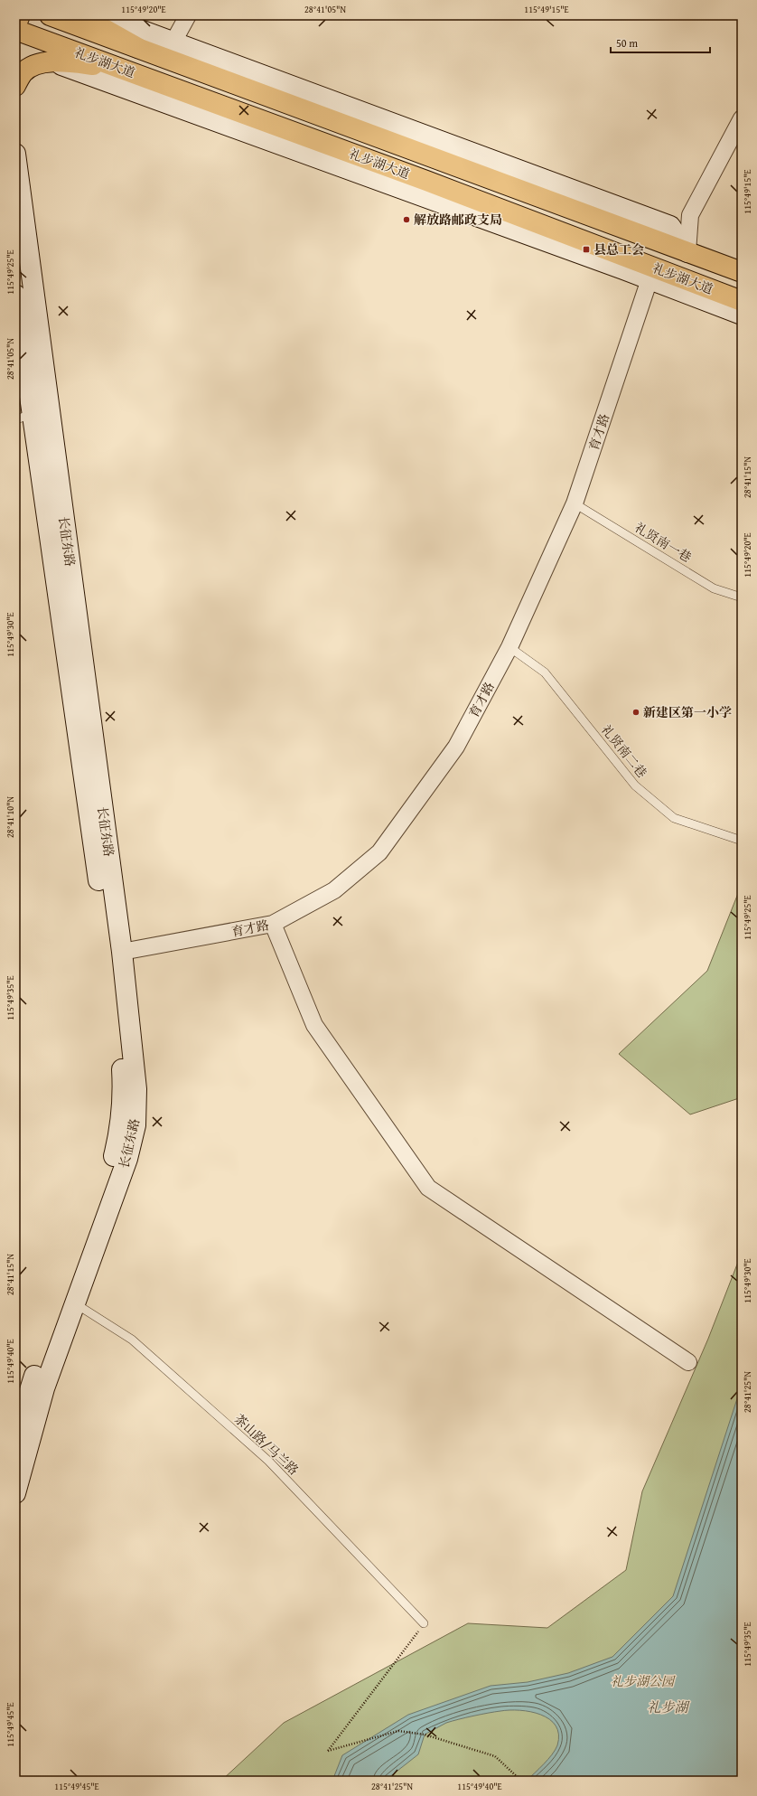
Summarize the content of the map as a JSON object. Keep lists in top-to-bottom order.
{
  "streets": {
    "main road": ["礼步湖大道", "长征东路"],
    "street": ["育才路"],
    "lane": ["礼贤南一巷", "礼贤南二巷", "茶山路/马兰路"]
  },
  "crossings": [
    ["礼步湖大道", "育才路"],
    ["育才路", "长征东路"],
    ["育才路", "礼贤南一巷"],
    ["育才路", "礼贤南二巷"],
    ["长征东路", "茶山路/马兰路"]
  ],
  "water": ["礼步湖"],
  "parks": ["礼步湖公园"],
  "places": {
    "other": ["解放路邮政支局", "新建区第一小学"],
    "transit": ["县总工会"]
  },
  "scale_bar": "50 m",
  "coordinates": [
    "115°49'20\"E",
    "28°41'05\"N",
    "115°49'15\"E",
    "115°49'25\"E",
    "28°41'15\"N",
    "115°49'30\"E",
    "28°41'10\"N",
    "115°49'35\"E",
    "115°49'40\"E",
    "28°41'25\"N",
    "115°49'45\"E"
  ]
}
